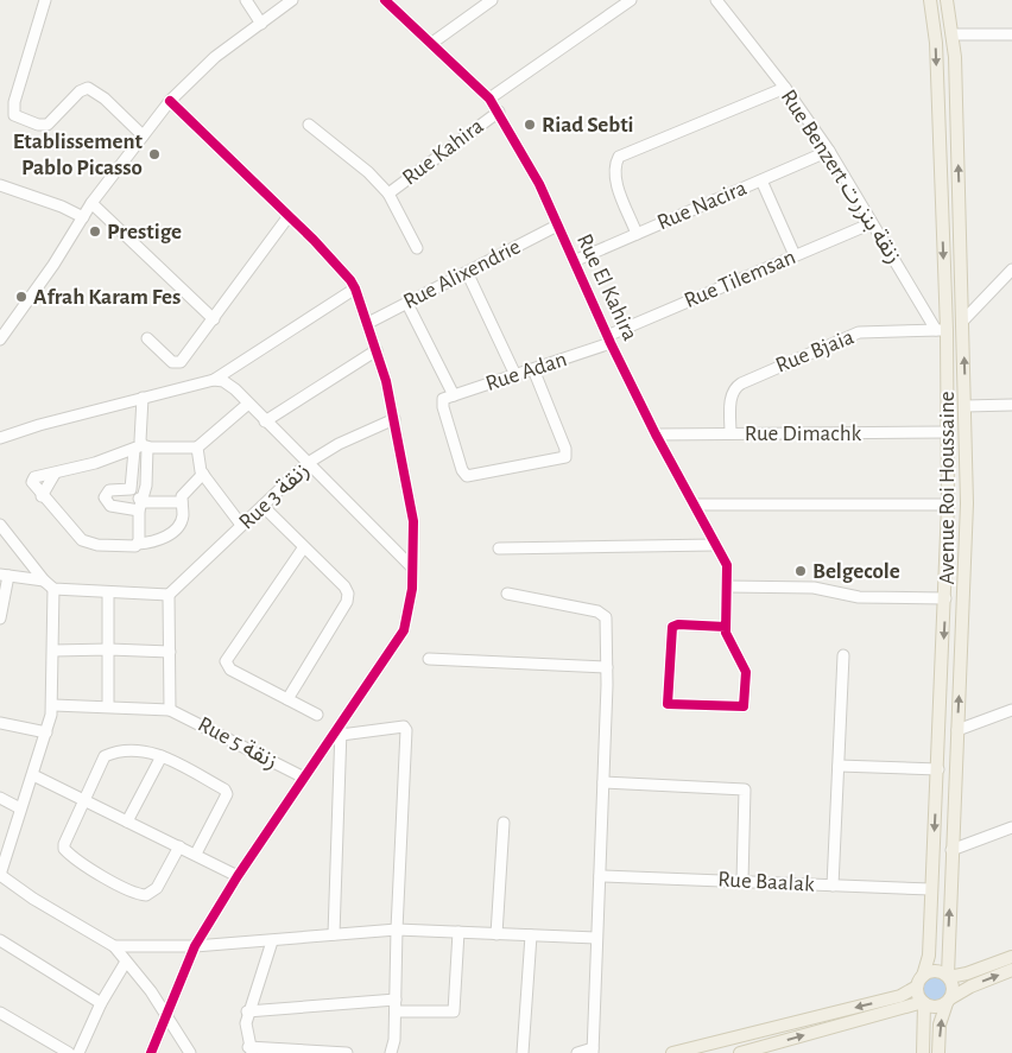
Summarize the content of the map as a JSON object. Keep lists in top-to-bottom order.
{
  "streets": {
    "main road": ["Avenue Roi Houssaine"],
    "street": [
      "Rue Kahira",
      "Rue Benzert زنقة بنزرت",
      "Rue Nacira",
      "Rue Alixendrie",
      "Rue Tilemsan",
      "Rue El Kahira",
      "Rue Bjaia",
      "Rue Adan",
      "Rue Dimachk",
      "Rue 3 زنقة",
      "Rue 5 زنقة",
      "Rue Baalak"
    ]
  },
  "crossings": [
    ["Rue Kahira", "Rue El Kahira"],
    ["Rue Benzert زنقة بنزرت", "Rue Nacira"],
    ["Rue Benzert زنقة بنزرت", "Rue Tilemsan"],
    ["Rue Benzert زنقة بنزرت", "Rue Bjaia"],
    ["Rue Benzert زنقة بنزرت", "Avenue Roi Houssaine"],
    ["Rue Nacira", "Rue El Kahira"],
    ["Rue Alixendrie", "Rue El Kahira"],
    ["Rue Tilemsan", "Rue El Kahira"],
    ["Rue Tilemsan", "Rue Adan"],
    ["Rue El Kahira", "Rue Adan"],
    ["Rue El Kahira", "Rue Dimachk"],
    ["Rue Bjaia", "Rue Dimachk"],
    ["Rue Bjaia", "Avenue Roi Houssaine"],
    ["Rue Dimachk", "Avenue Roi Houssaine"],
    ["Avenue Roi Houssaine", "Rue Baalak"],
    ["Rue 3 زنقة", "Rue 5 زنقة"]
  ],
  "places": [
    "Riad Sebti",
    "Etablissement Pablo Picasso",
    "Prestige",
    "Afrah Karam Fes",
    "Belgecole"
  ]
}
